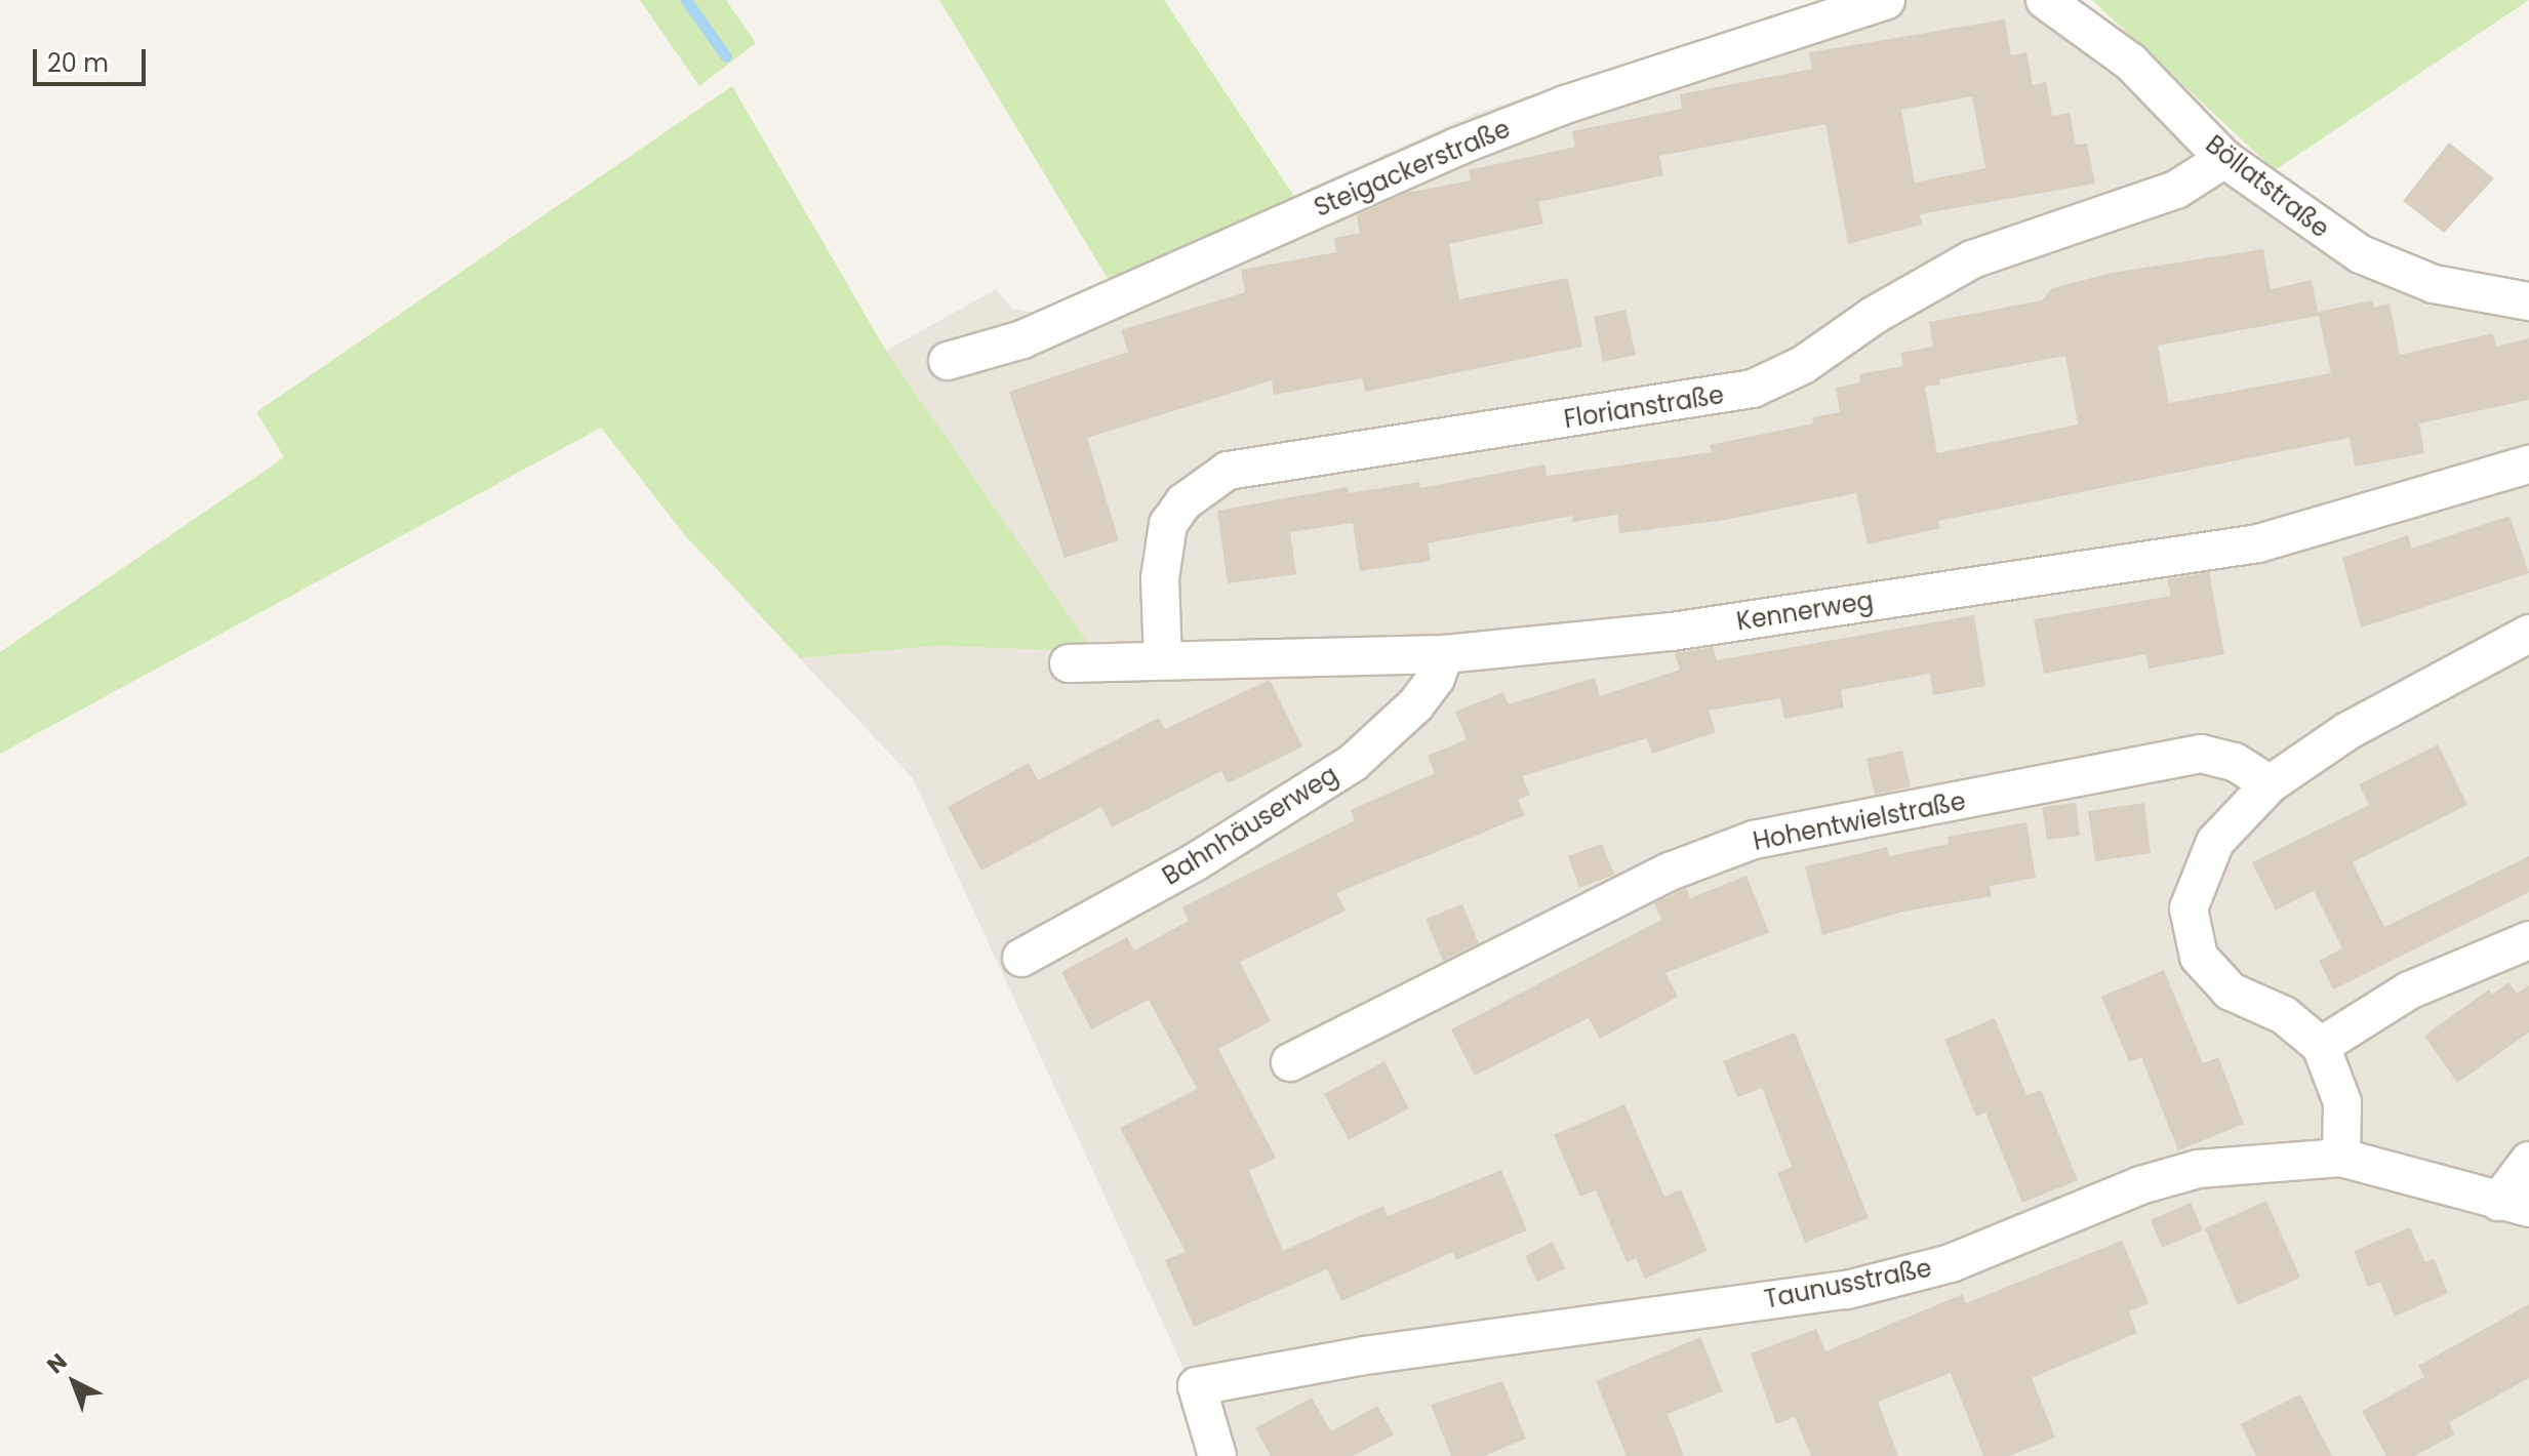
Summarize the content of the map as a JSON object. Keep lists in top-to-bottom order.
{
  "streets": {
    "street": [
      "Steigackerstraße",
      "Böllatstraße",
      "Florianstraße",
      "Kennerweg",
      "Hohentwielstraße",
      "Bahnhäuserweg",
      "Taunusstraße"
    ]
  },
  "crossings": [
    ["Böllatstraße", "Florianstraße"],
    ["Florianstraße", "Kennerweg"],
    ["Kennerweg", "Bahnhäuserweg"]
  ],
  "scale_bar": "20 m",
  "north": "top left"
}
